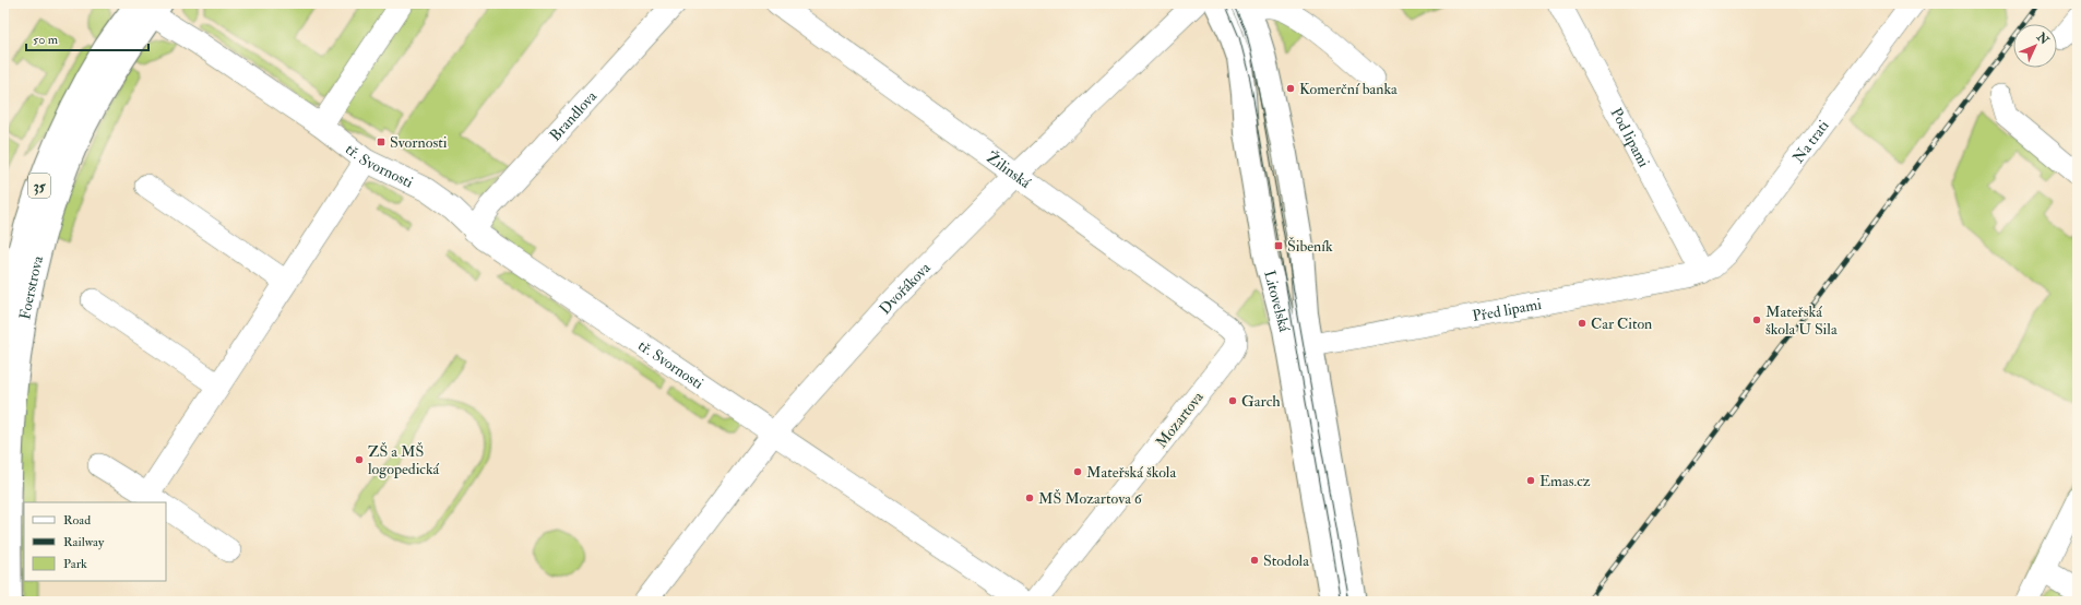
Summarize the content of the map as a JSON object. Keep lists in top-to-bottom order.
{
  "streets": {
    "main road": ["35", "Foerstrova", "Litovelská"],
    "street": [
      "Brandlova",
      "Pod lipami",
      "Na trati",
      "tř. Svornosti",
      "Žilinská",
      "Dvořákova",
      "Před lipami",
      "Mozartova"
    ]
  },
  "crossings": [
    ["Brandlova", "tř. Svornosti"],
    ["Pod lipami", "Na trati"],
    ["Pod lipami", "Před lipami"],
    ["Na trati", "Před lipami"],
    ["tř. Svornosti", "Foerstrova"],
    ["tř. Svornosti", "Dvořákova"],
    ["Žilinská", "Dvořákova"],
    ["Žilinská", "Mozartova"],
    ["Litovelská", "Před lipami"]
  ],
  "places": {
    "other": [
      "Komerční banka",
      "Mateřská škola U Sila",
      "Car Citon",
      "Garch",
      "ZŠ a MŠ logopedická",
      "Mateřská škola",
      "Emas.cz",
      "MŠ Mozartova 6",
      "Stodola"
    ],
    "transit": ["Svornosti", "Šibeník"]
  },
  "legend": ["Road", "Railway", "Park"],
  "scale_bar": "50 m",
  "north": "top right"
}
